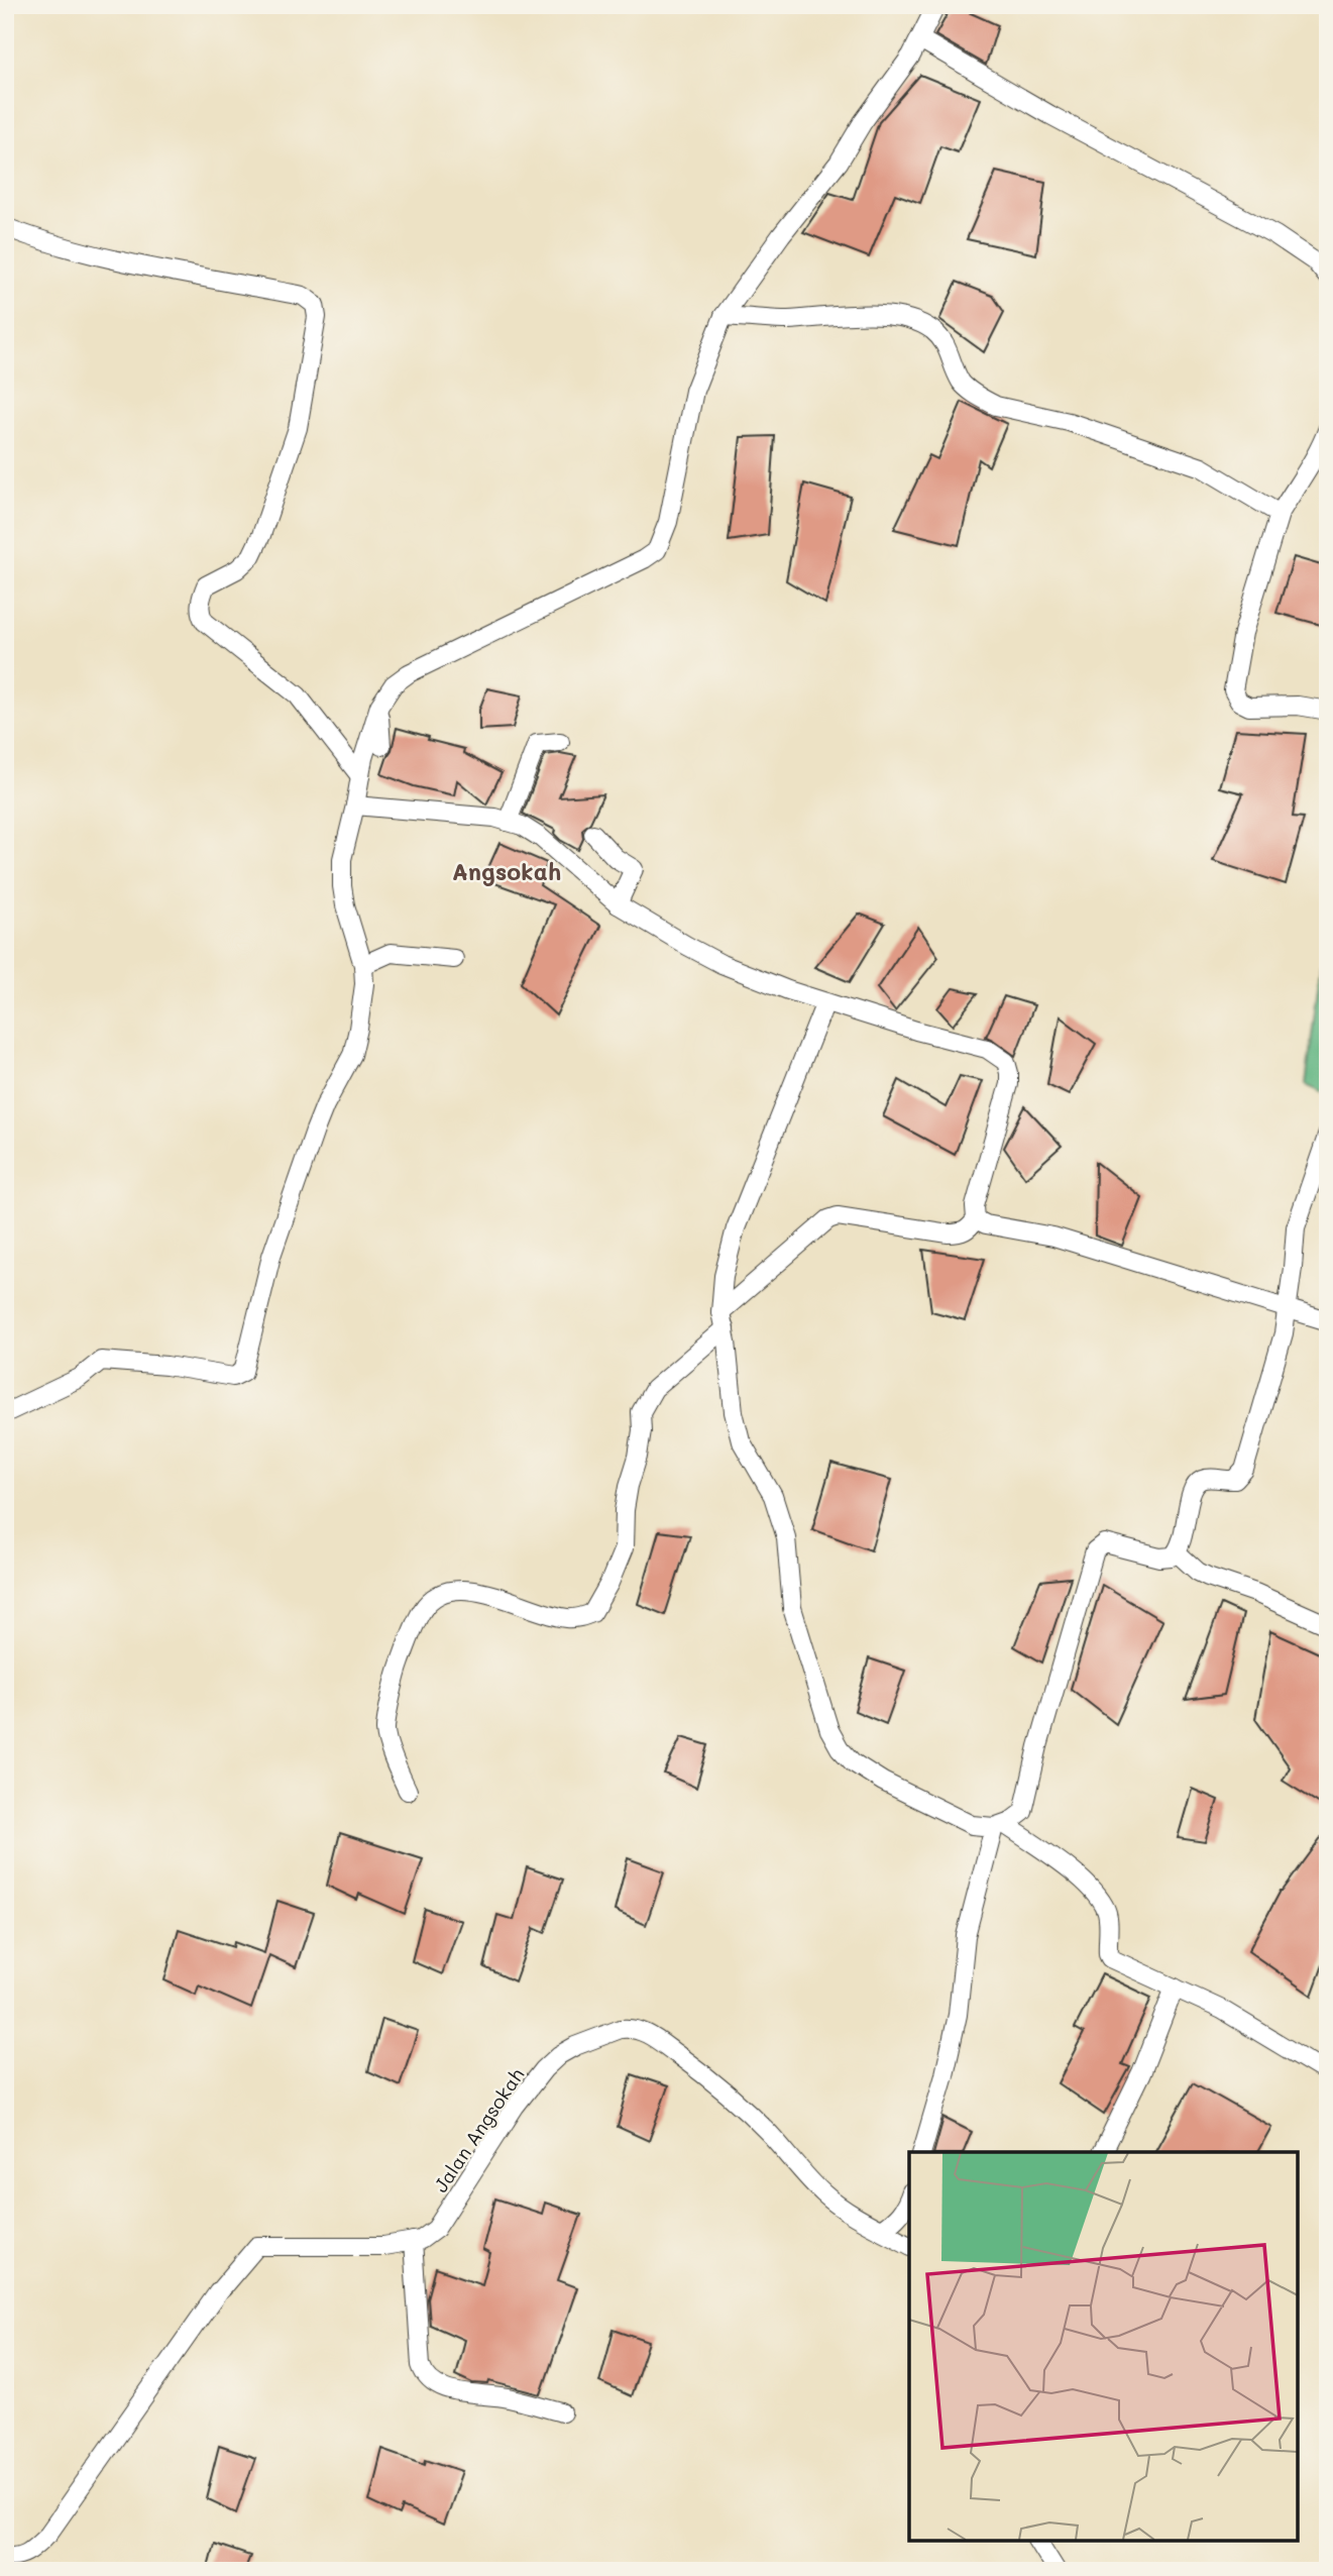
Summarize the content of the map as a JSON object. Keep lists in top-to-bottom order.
{
  "streets": {
    "street": ["Jalan Angsokah"]
  },
  "districts": ["Angsokah"]
}
